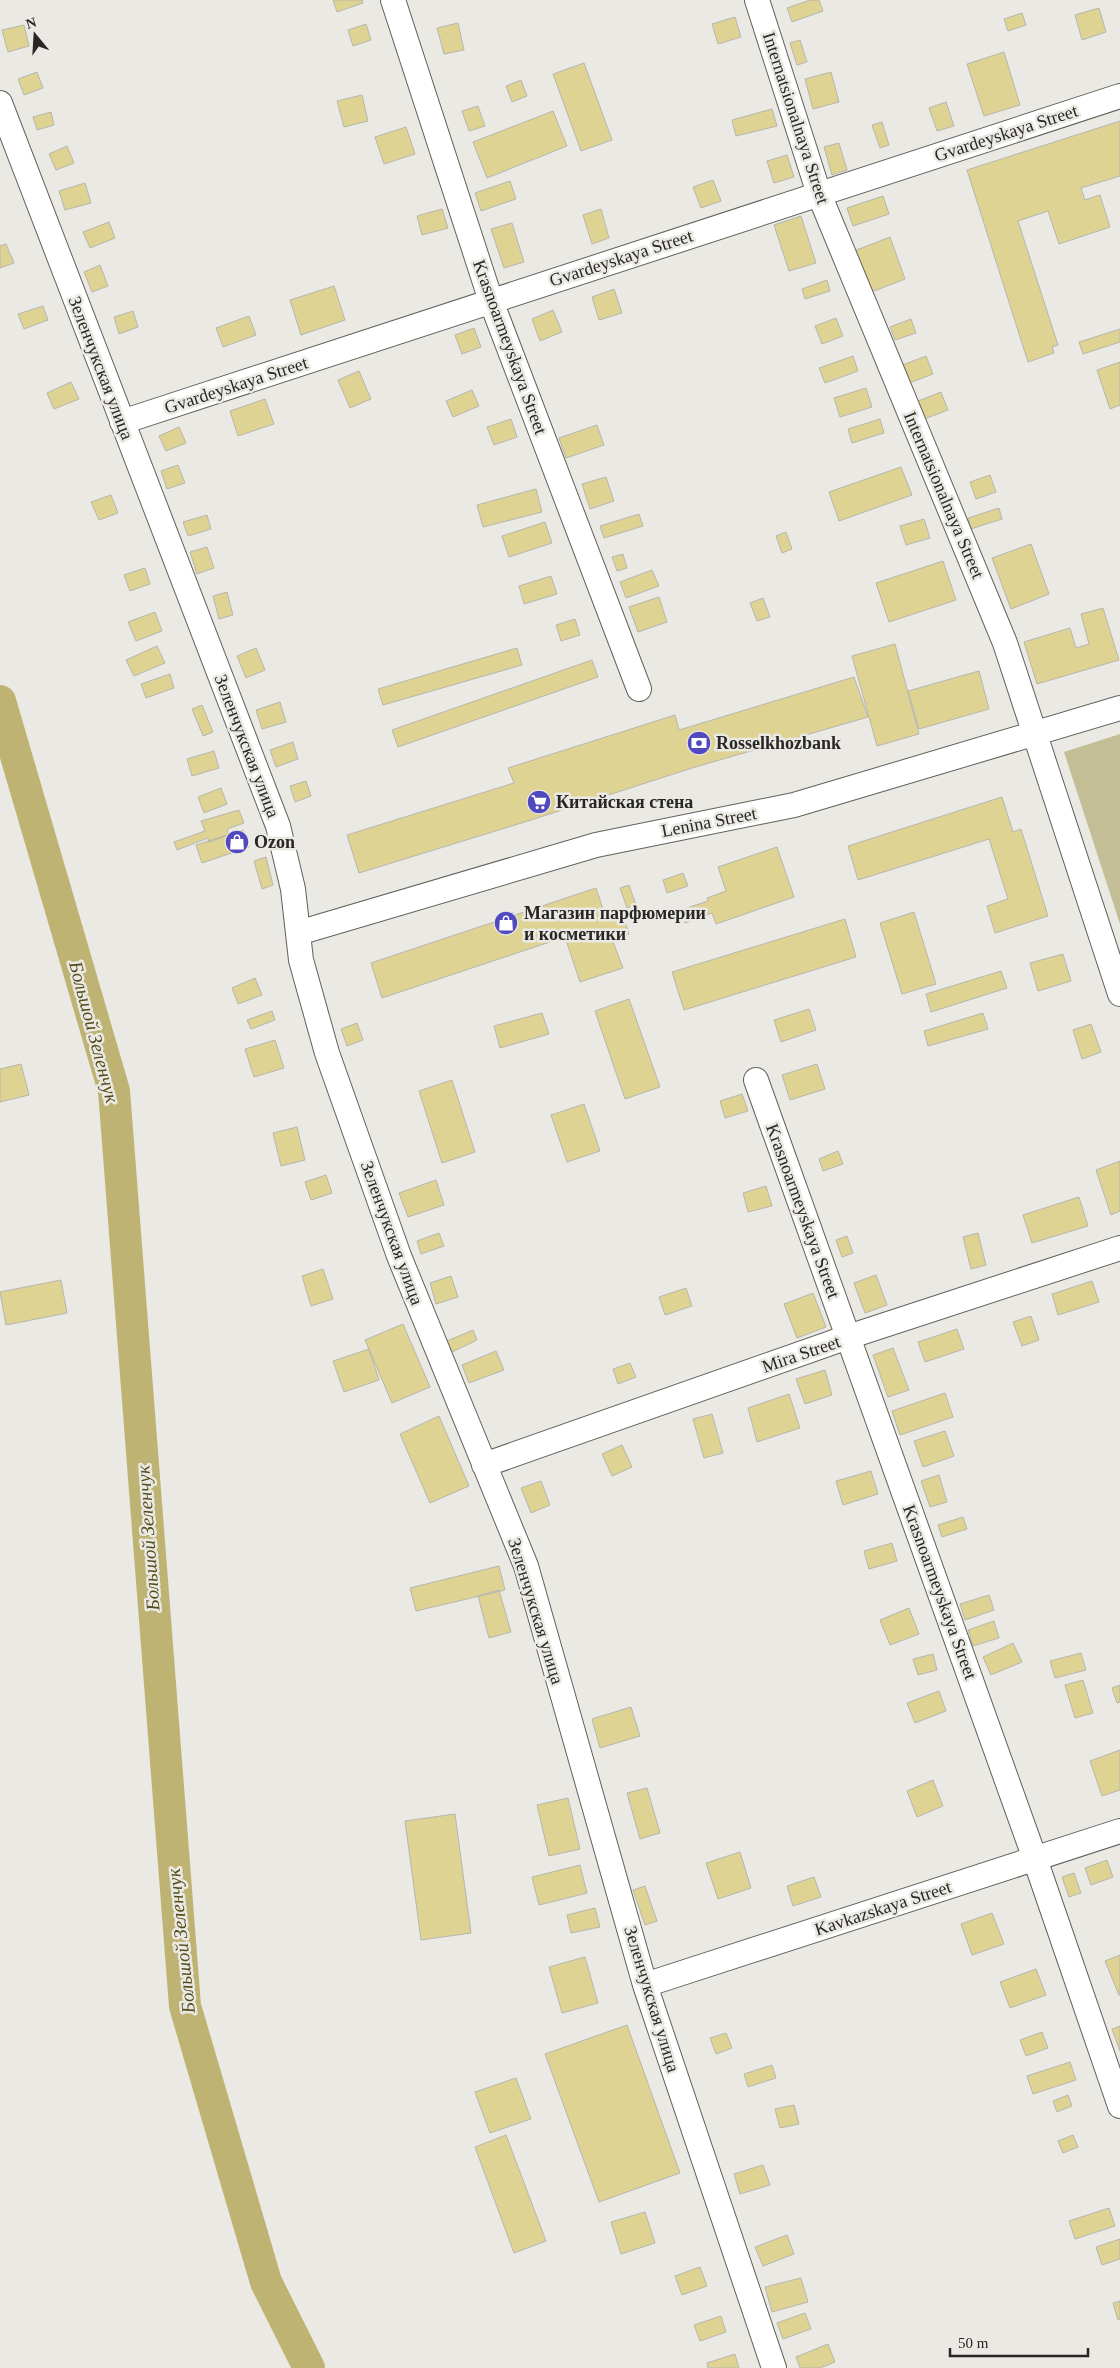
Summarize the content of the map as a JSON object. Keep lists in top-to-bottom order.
{
  "streets": {
    "street": [
      "Internatsionalnaya Street",
      "Gvardeyskaya Street",
      "Krasnoarmeyskaya Street",
      "Зеленчукская улица",
      "Lenina Street",
      "Mira Street",
      "Kavkazskaya Street"
    ]
  },
  "crossings": [
    ["Internatsionalnaya Street", "Gvardeyskaya Street"],
    ["Internatsionalnaya Street", "Lenina Street"],
    ["Gvardeyskaya Street", "Krasnoarmeyskaya Street"],
    ["Gvardeyskaya Street", "Зеленчукская улица"],
    ["Krasnoarmeyskaya Street", "Mira Street"],
    ["Krasnoarmeyskaya Street", "Kavkazskaya Street"],
    ["Зеленчукская улица", "Lenina Street"],
    ["Зеленчукская улица", "Mira Street"],
    ["Зеленчукская улица", "Kavkazskaya Street"]
  ],
  "water": ["Большой Зеленчук"],
  "places": {
    "bank": ["Rosselkhozbank"],
    "supermarket": ["Китайская стена"],
    "shop": ["Ozon", "Магазин парфюмерии и косметики"]
  },
  "scale_bar": "50 m",
  "north": "top"
}
